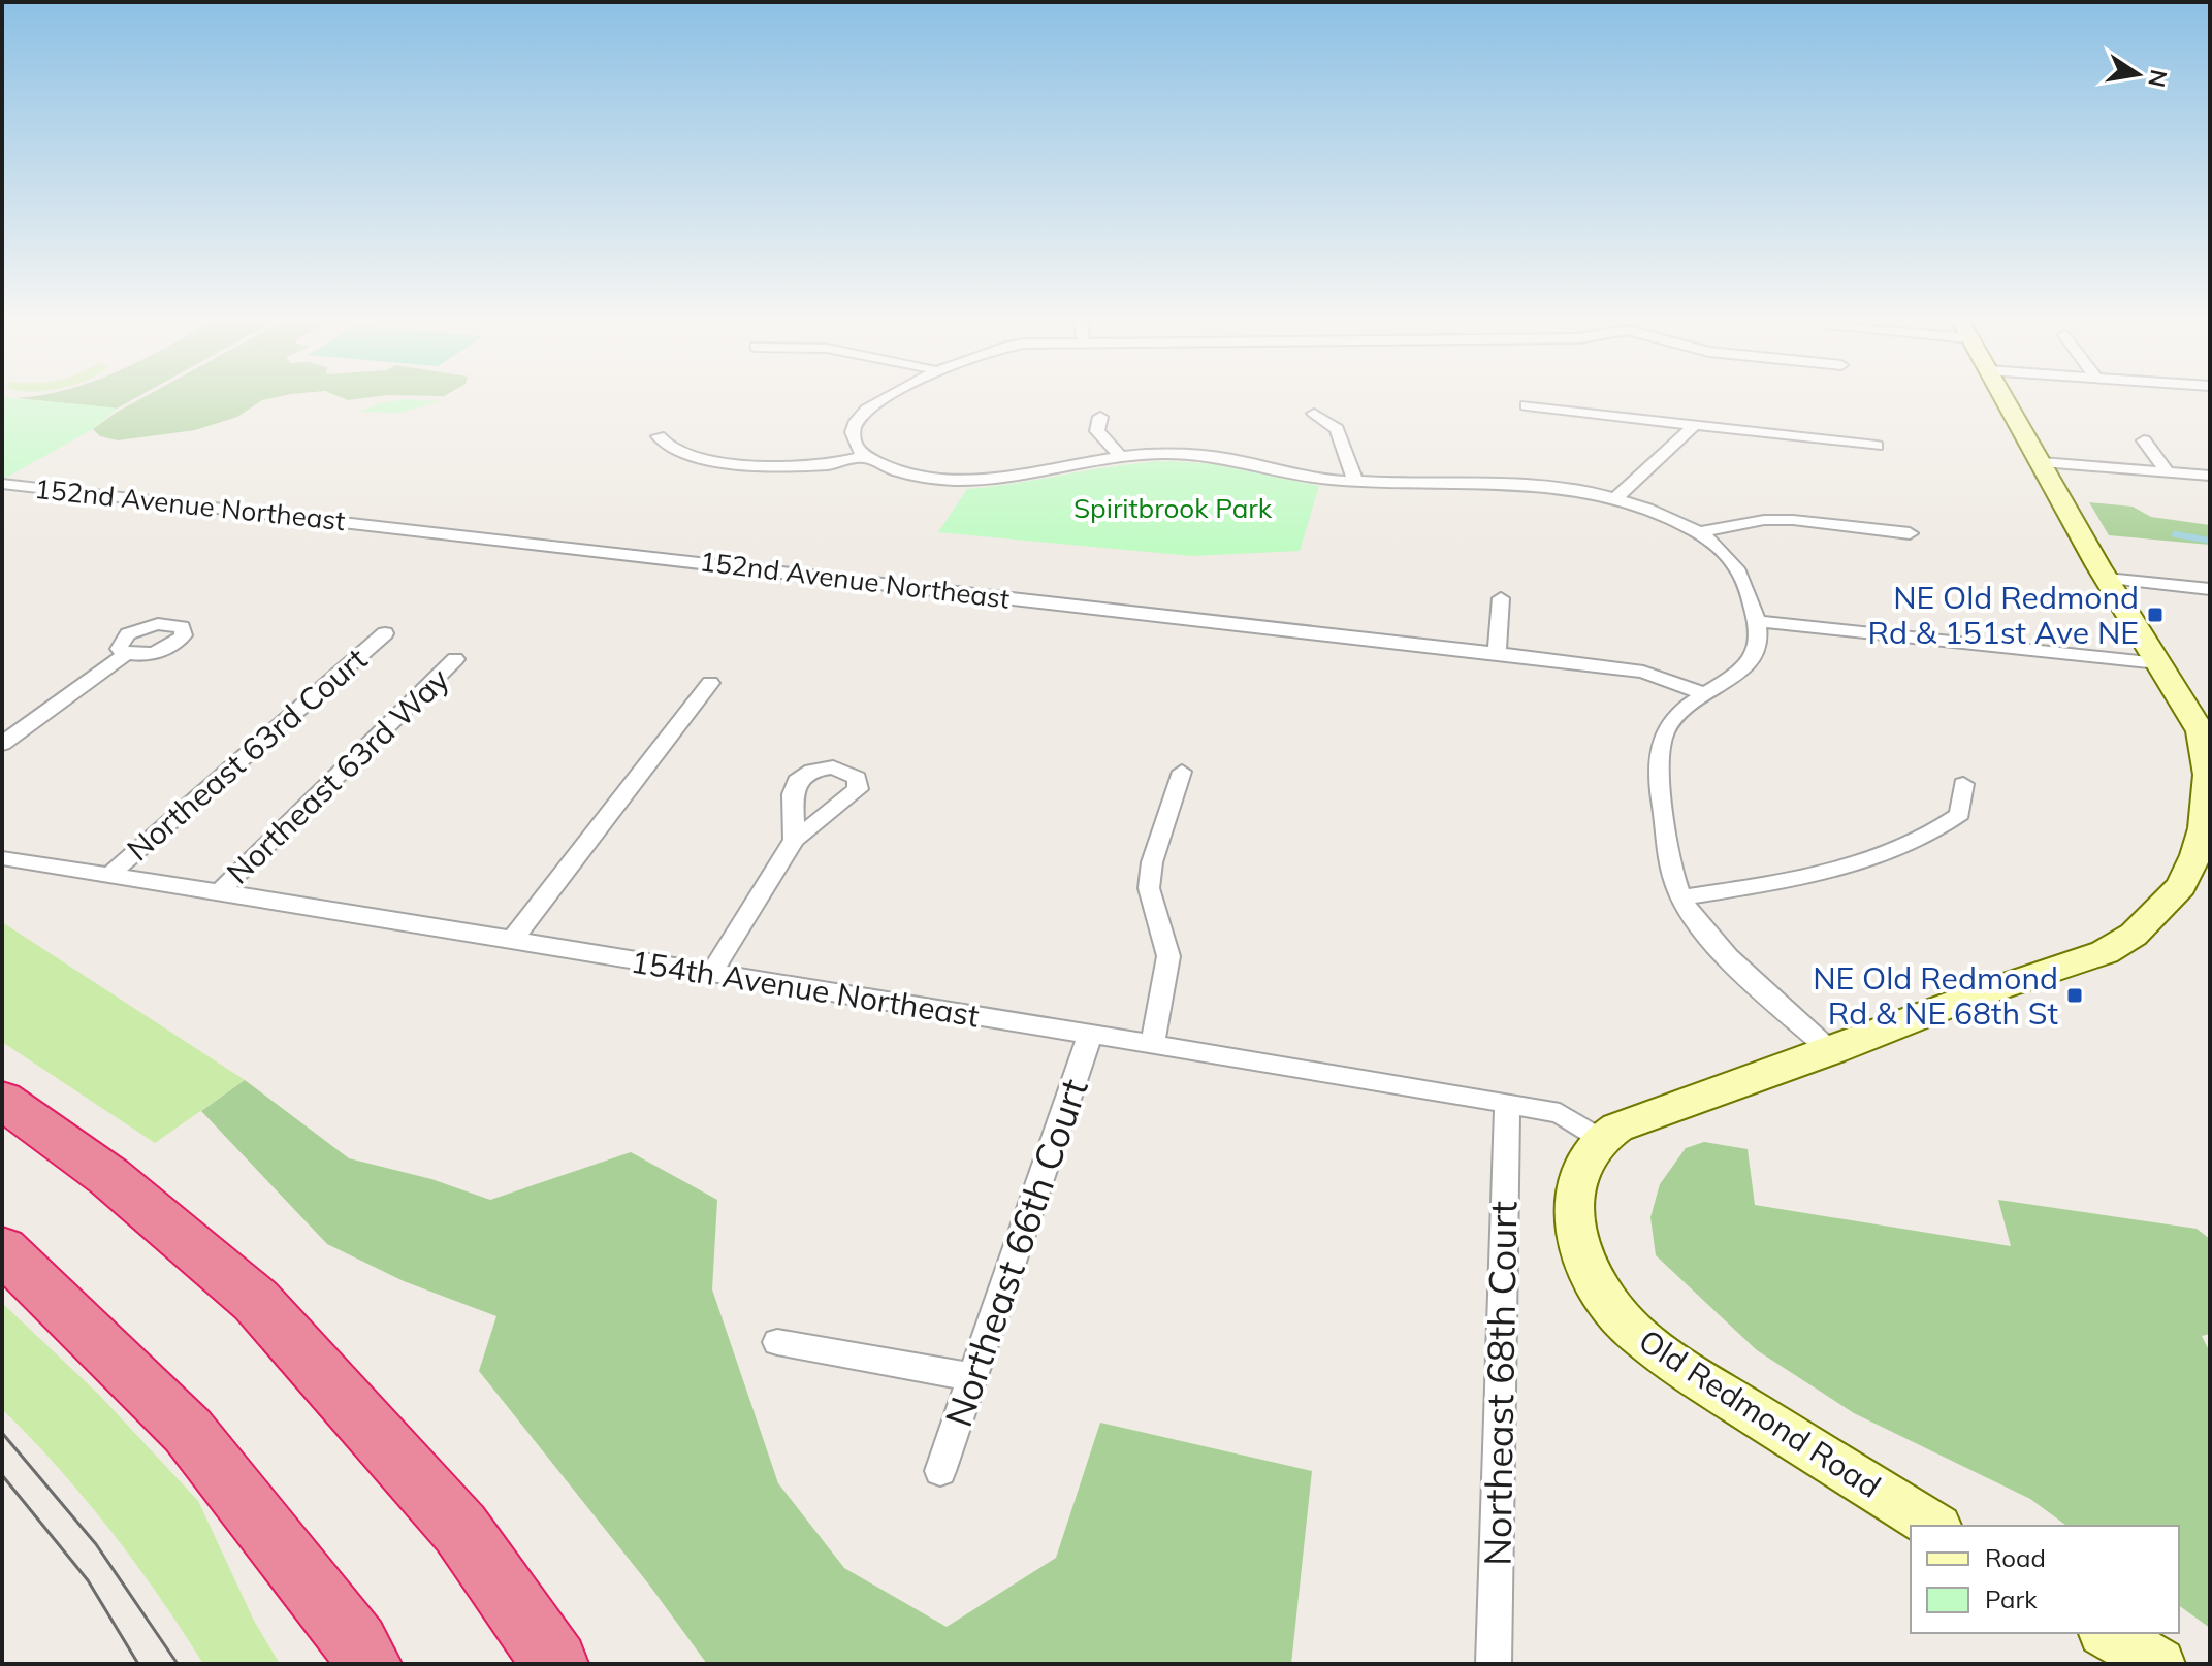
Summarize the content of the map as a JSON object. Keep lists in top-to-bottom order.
{
  "streets": {
    "main road": ["Old Redmond Road"],
    "street": [
      "152nd Avenue Northeast",
      "Northeast 63rd Court",
      "Northeast 63rd Way",
      "154th Avenue Northeast",
      "Northeast 66th Court",
      "Northeast 68th Court"
    ]
  },
  "crossings": [
    ["Northeast 63rd Court", "154th Avenue Northeast"],
    ["Northeast 63rd Way", "154th Avenue Northeast"],
    ["154th Avenue Northeast", "Northeast 66th Court"],
    ["154th Avenue Northeast", "Northeast 68th Court"],
    ["154th Avenue Northeast", "Old Redmond Road"]
  ],
  "parks": ["Spiritbrook Park"],
  "places": {
    "transit": ["NE Old Redmond Rd & 151st Ave NE", "NE Old Redmond Rd & NE 68th St"]
  },
  "legend": ["Road", "Park"],
  "north": "right"
}
